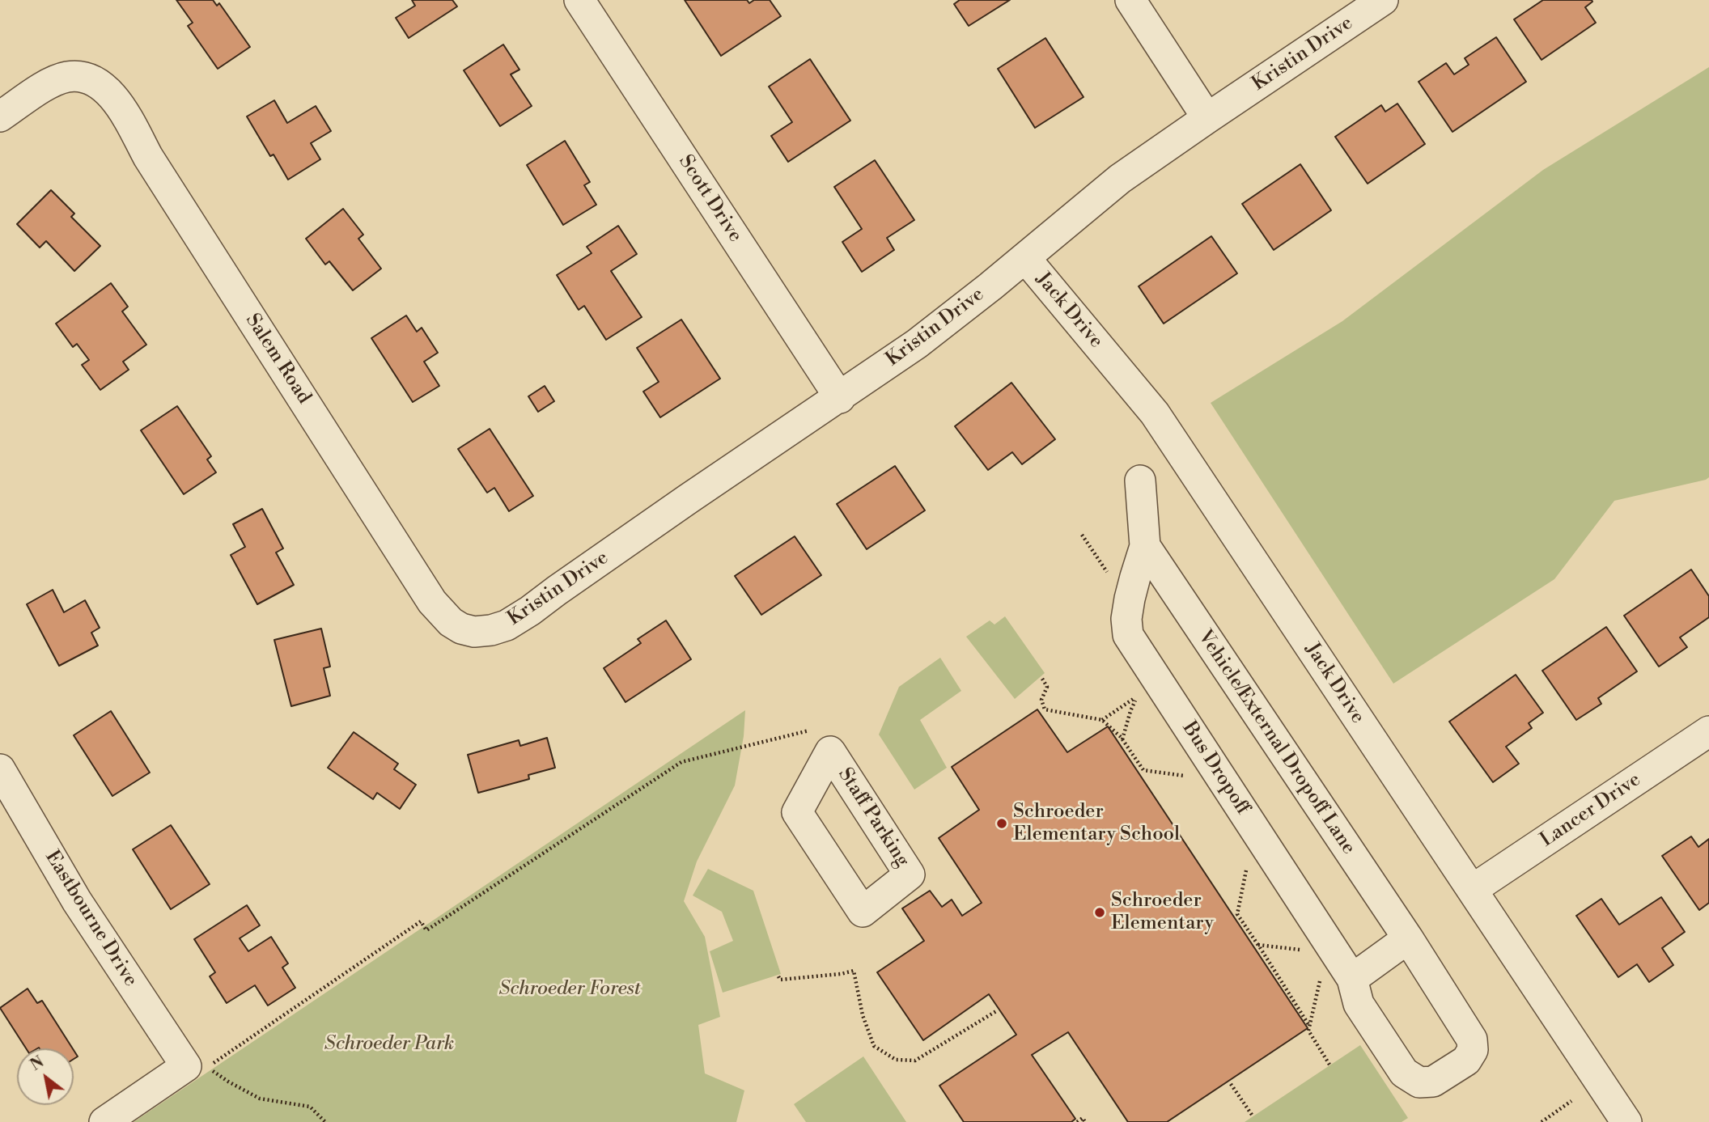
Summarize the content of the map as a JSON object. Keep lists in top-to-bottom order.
{
  "streets": {
    "street": [
      "Kristin Drive",
      "Scott Drive",
      "Jack Drive",
      "Salem Road",
      "Vehicle/External Dropoff Lane",
      "Bus Dropoff",
      "Lancer Drive",
      "Staff Parking",
      "Eastbourne Drive"
    ]
  },
  "crossings": [
    ["Kristin Drive", "Scott Drive"],
    ["Kristin Drive", "Jack Drive"],
    ["Kristin Drive", "Salem Road"],
    ["Jack Drive", "Lancer Drive"],
    ["Vehicle/External Dropoff Lane", "Bus Dropoff"]
  ],
  "parks": ["Schroeder Forest", "Schroeder Park"],
  "places": ["Schroeder Elementary School", "Schroeder Elementary"],
  "north": "top left"
}
